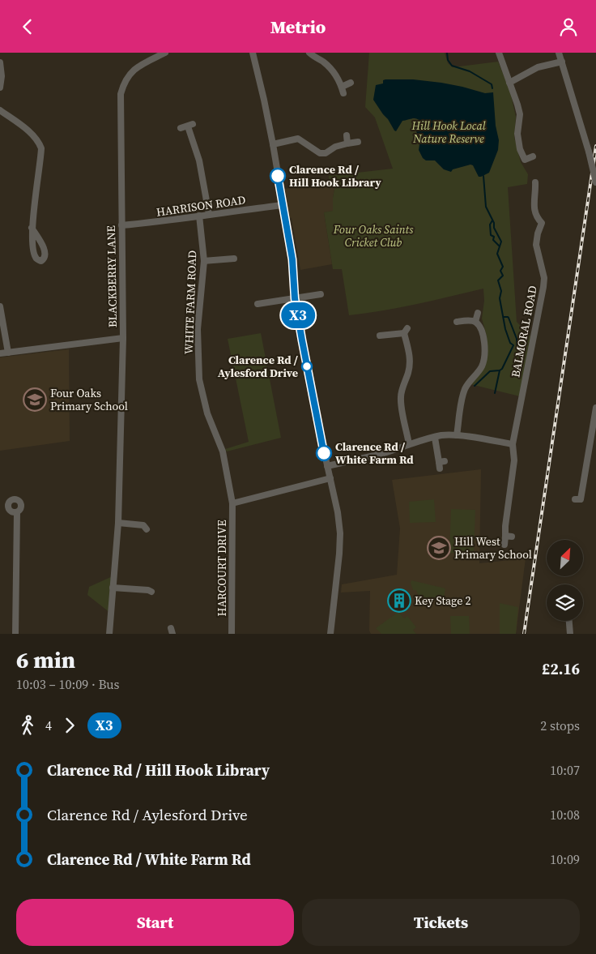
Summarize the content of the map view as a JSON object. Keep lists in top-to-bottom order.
{
  "streets": {
    "street": [
      "HARRISON ROAD",
      "BLACKBERRY LANE",
      "WHITE FARM ROAD",
      "BALMORAL ROAD",
      "HARCOURT DRIVE"
    ]
  },
  "crossings": [
    ["HARRISON ROAD", "BLACKBERRY LANE"],
    ["HARRISON ROAD", "WHITE FARM ROAD"],
    ["WHITE FARM ROAD", "HARCOURT DRIVE"]
  ],
  "parks": ["Hill Hook Local Nature Reserve", "Four Oaks Saints Cricket Club"],
  "places": {
    "other": ["Clarence Rd / Hill Hook Library", "Clarence Rd / Aylesford Drive", "Clarence Rd / White Farm Rd"],
    "school or university": ["Four Oaks Primary School", "Hill West Primary School"],
    "building": ["Key Stage 2"]
  },
  "lines": ["bus line X3"],
  "north": "top right",
  "page": {
    "header": "Metrio",
    "on_map": "X3",
    "heading": ["6 min", "10:03 – 10:09 · Bus", "£2.16"],
    "legs": ["4", "X3", "2 stops"],
    "list": [
      {
        "name": "Clarence Rd / Hill Hook Library",
        "value": "10:07"
      },
      {
        "name": "Clarence Rd / Aylesford Drive",
        "value": "10:08"
      },
      {
        "name": "Clarence Rd / White Farm Rd",
        "value": "10:09"
      }
    ],
    "buttons": ["Start", "Tickets"]
  }
}
